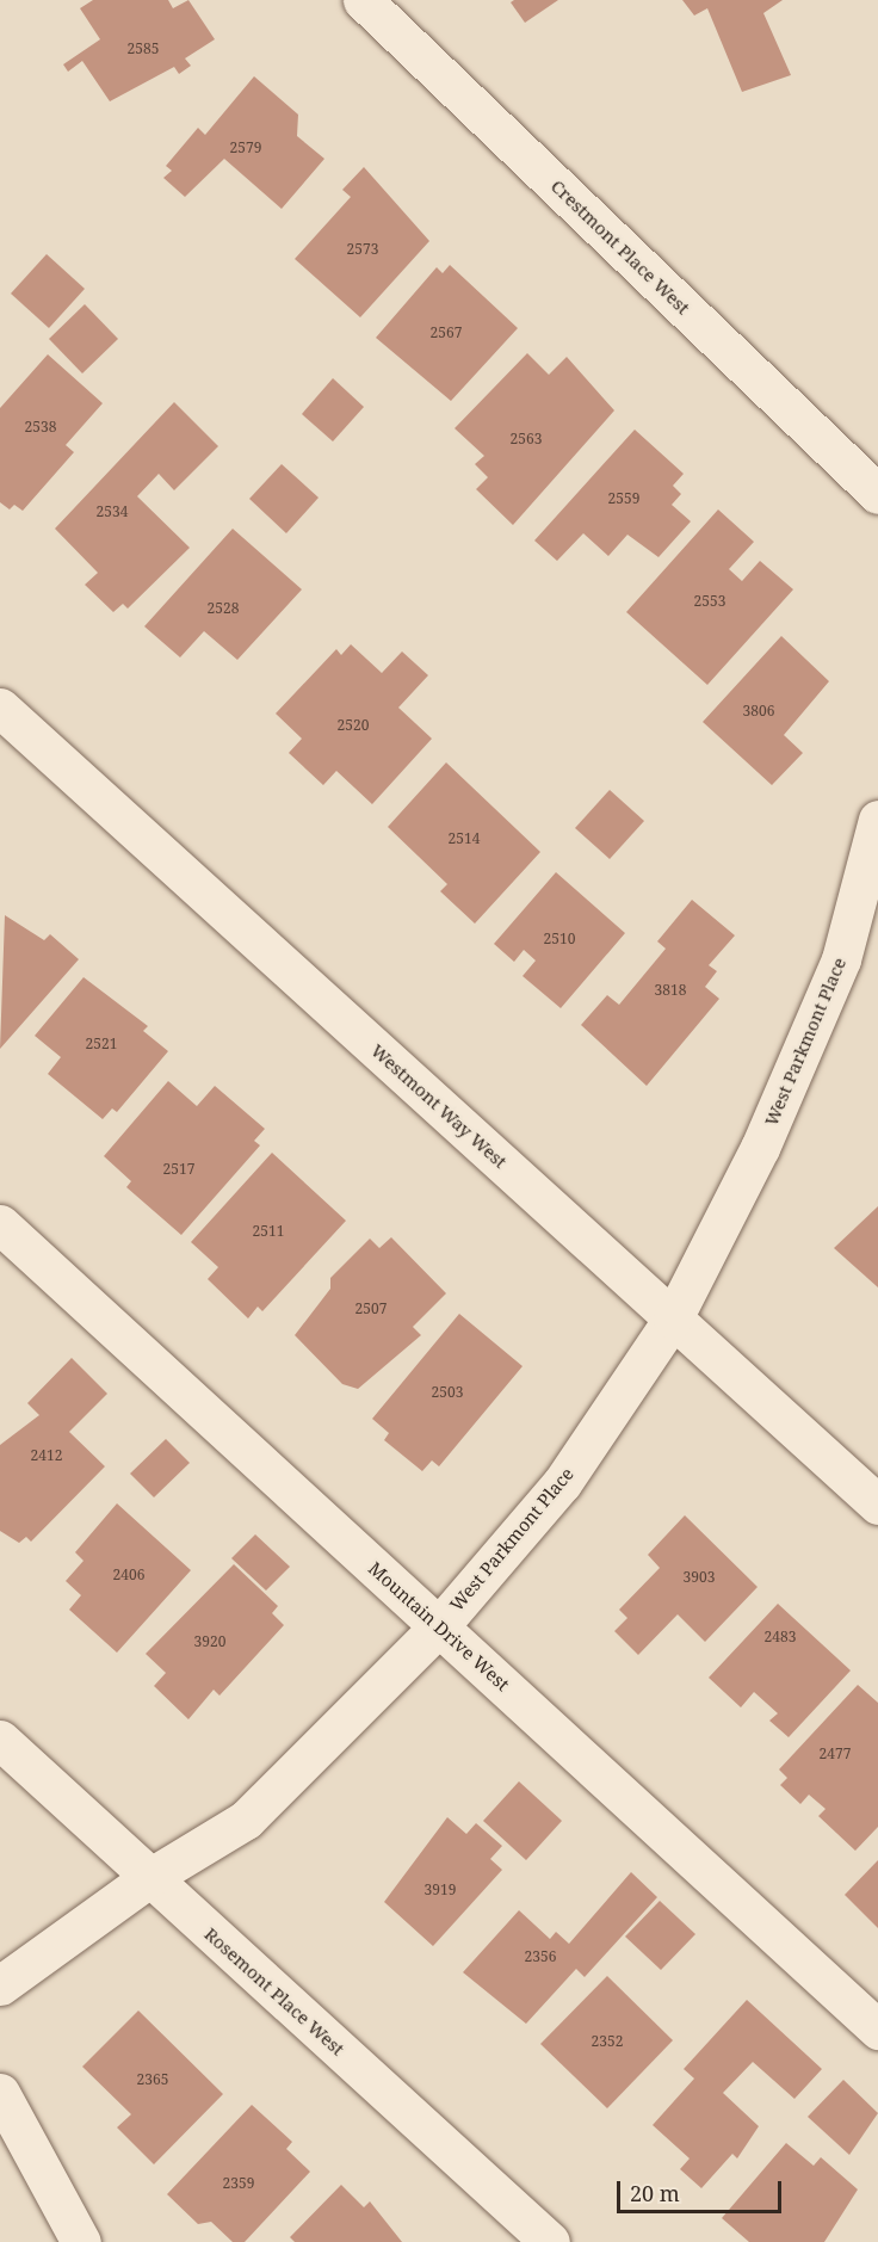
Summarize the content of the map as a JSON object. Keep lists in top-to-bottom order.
{
  "streets": {
    "street": [
      "Crestmont Place West",
      "West Parkmont Place",
      "Westmont Way West",
      "Mountain Drive West",
      "Rosemont Place West"
    ]
  },
  "crossings": [
    ["West Parkmont Place", "Westmont Way West"],
    ["West Parkmont Place", "Mountain Drive West"],
    ["West Parkmont Place", "Rosemont Place West"]
  ],
  "house_numbers": [
    "2585",
    "2579",
    "2573",
    "2567",
    "2538",
    "2563",
    "2559",
    "2534",
    "2553",
    "2528",
    "3806",
    "2520",
    "2514",
    "2510",
    "3818",
    "2521",
    "2517",
    "2511",
    "2507",
    "2503",
    "2412",
    "2406",
    "3903",
    "2483",
    "3920",
    "2477",
    "3919",
    "2356",
    "2352",
    "2365",
    "2359"
  ],
  "scale_bar": "20 m"
}
